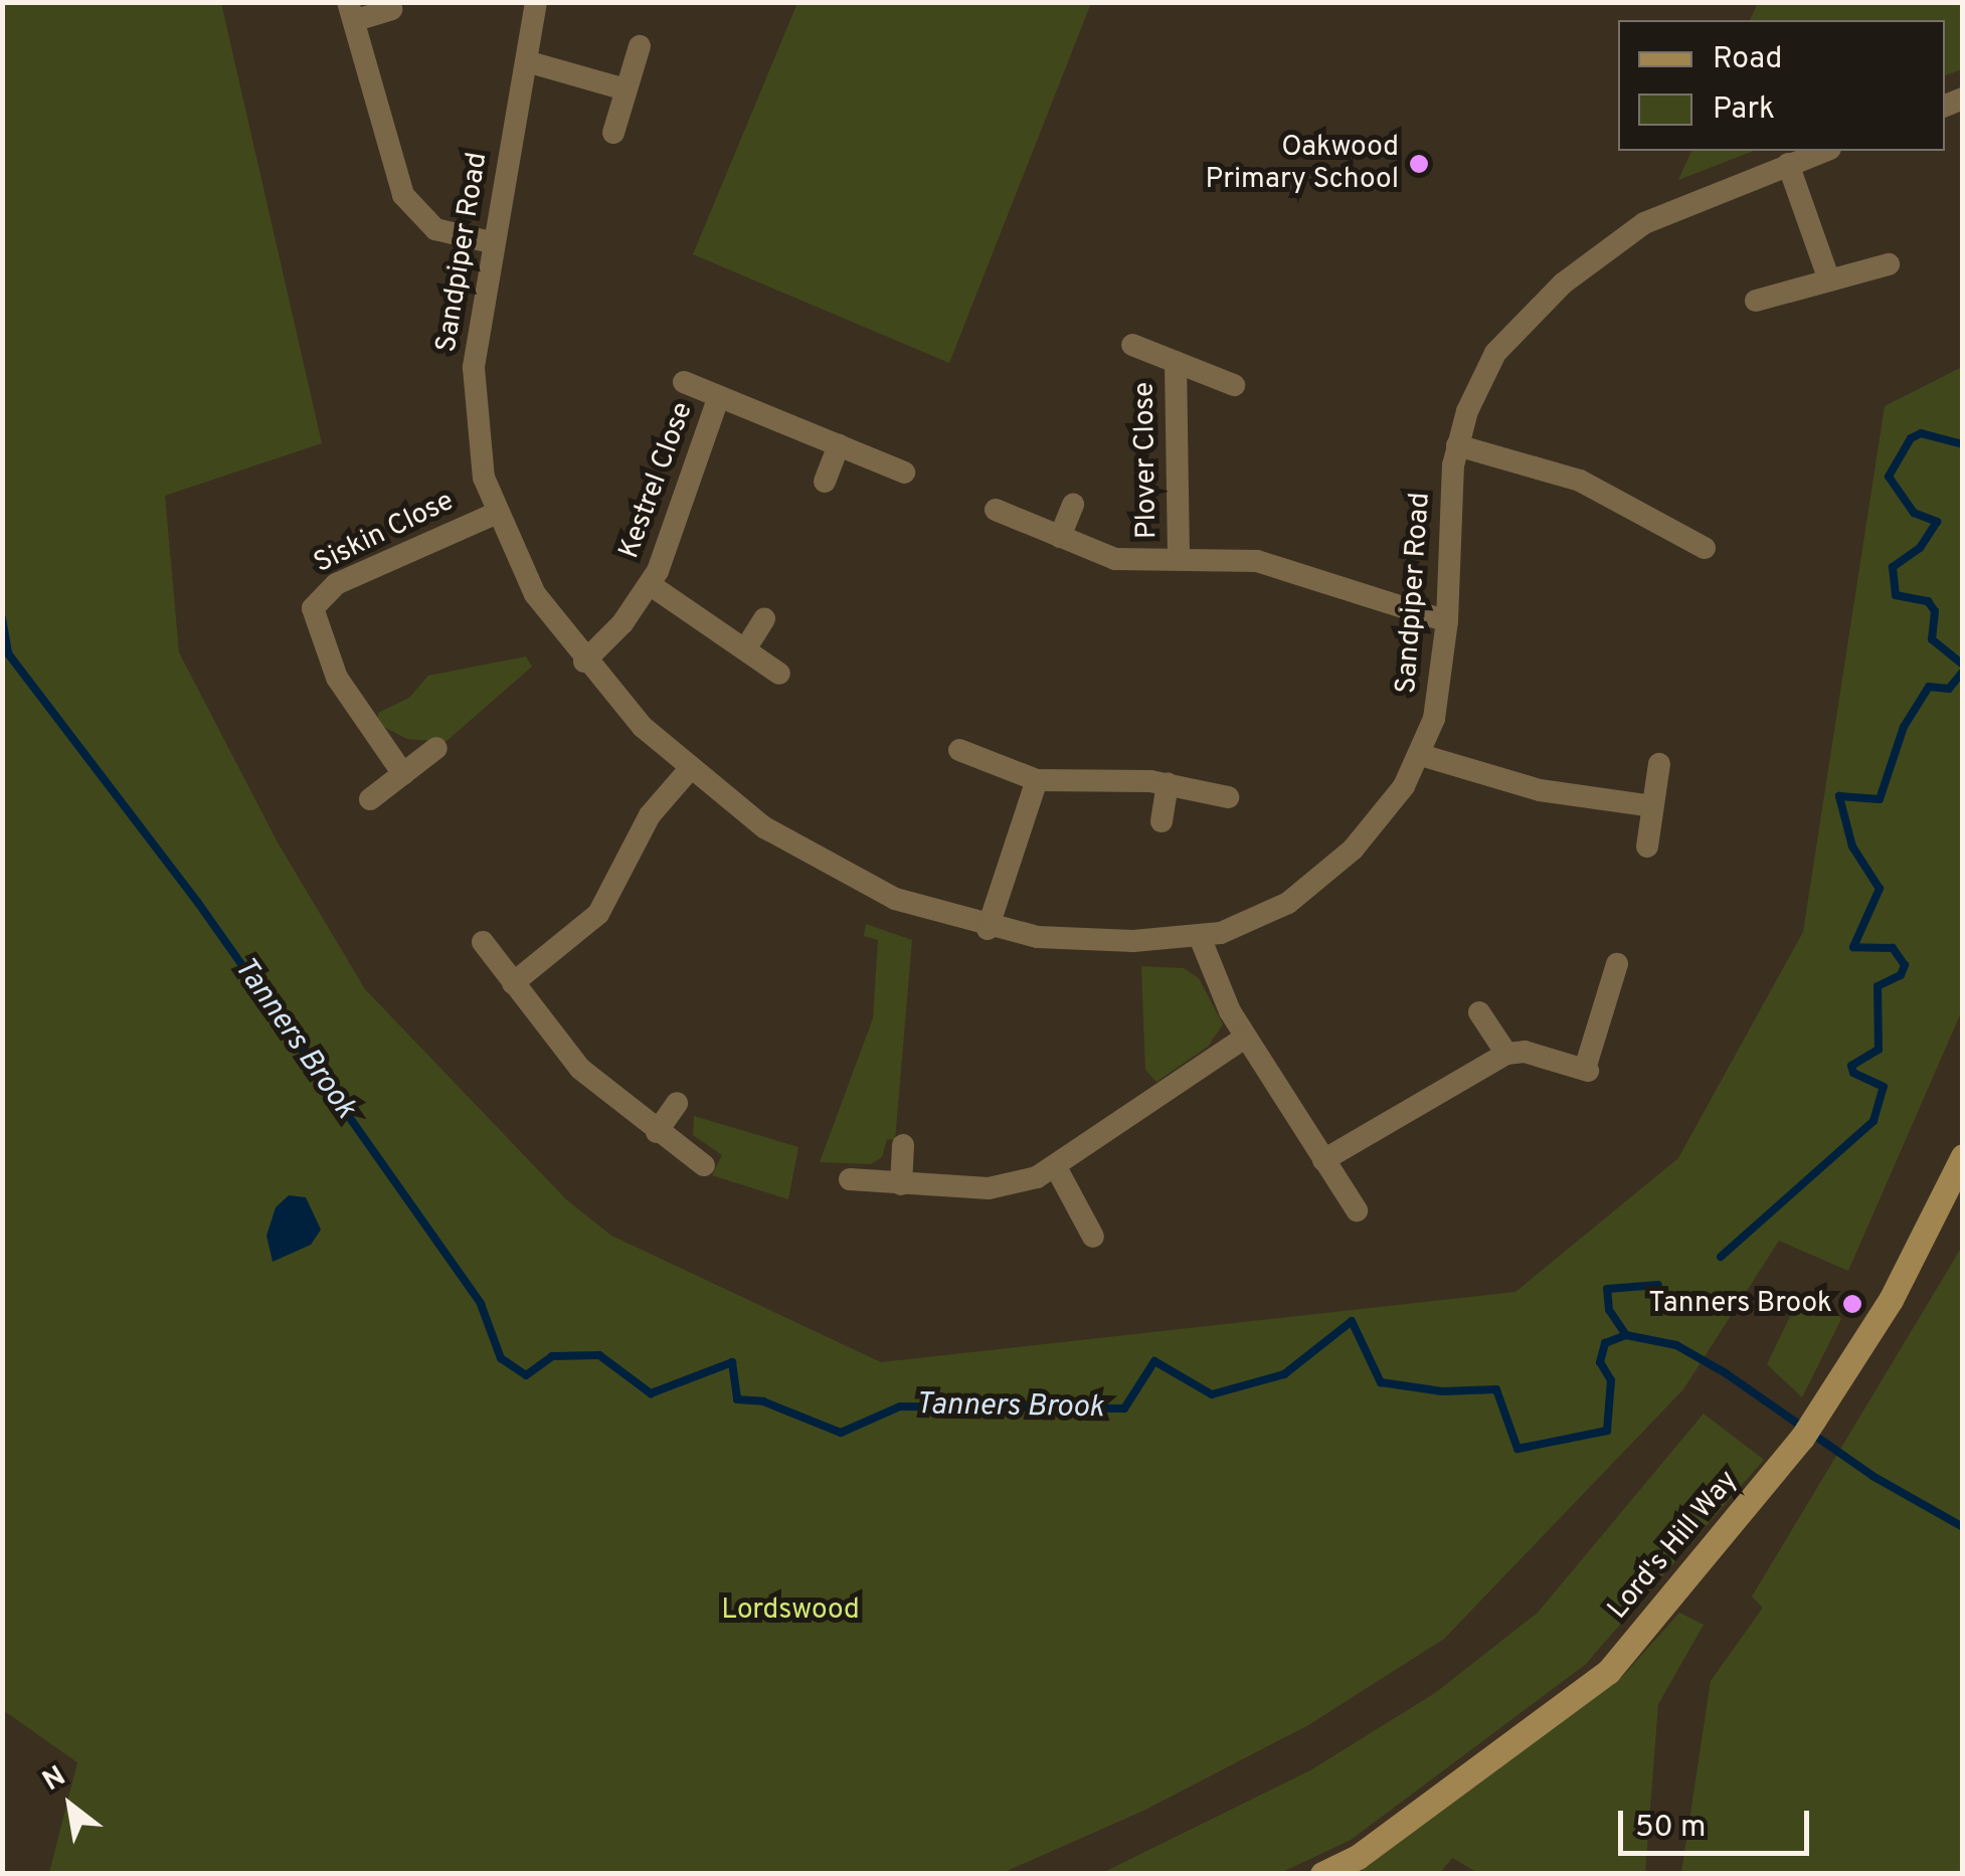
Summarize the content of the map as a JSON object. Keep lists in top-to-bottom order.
{
  "streets": {
    "street": [
      "Sandpiper Road",
      "Plover Close",
      "Kestrel Close",
      "Siskin Close",
      "Lord's Hill Way"
    ]
  },
  "crossings": [
    ["Sandpiper Road", "Plover Close"],
    ["Sandpiper Road", "Kestrel Close"],
    ["Sandpiper Road", "Siskin Close"]
  ],
  "water": ["Tanners Brook"],
  "parks": ["Lordswood"],
  "places": ["Oakwood Primary School", "Tanners Brook"],
  "legend": ["Road", "Park"],
  "scale_bar": "50 m",
  "north": "top left"
}
